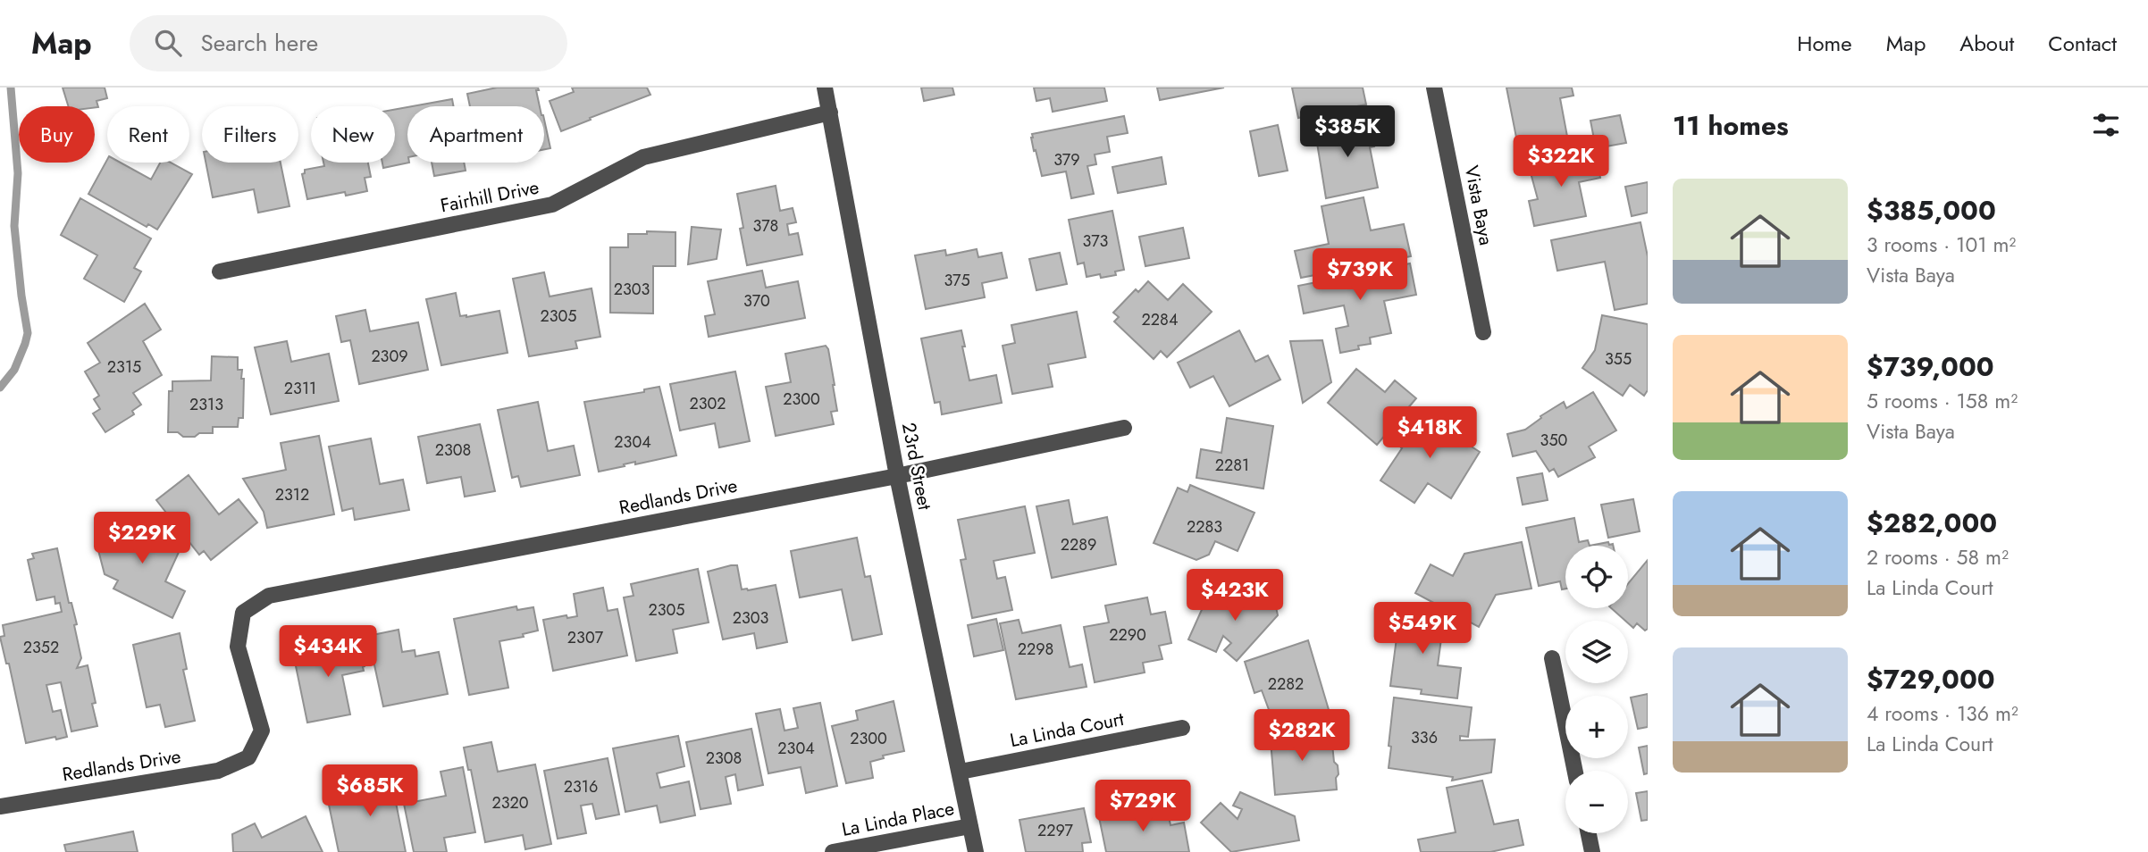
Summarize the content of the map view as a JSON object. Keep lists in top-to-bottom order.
{
  "streets": {
    "street": [
      "Fairhill Drive",
      "Vista Baya",
      "23rd Street",
      "Redlands Drive",
      "La Linda Court",
      "La Linda Place"
    ]
  },
  "crossings": [
    ["Fairhill Drive", "23rd Street"],
    ["23rd Street", "Redlands Drive"],
    ["23rd Street", "La Linda Court"],
    ["23rd Street", "La Linda Place"]
  ],
  "house_numbers": [
    "379",
    "378",
    "373",
    "375",
    "2303",
    "370",
    "2305",
    "2284",
    "2309",
    "355",
    "2315",
    "2311",
    "2300",
    "2302",
    "2313",
    "350",
    "2304",
    "2308",
    "2281",
    "2312",
    "2283",
    "2289",
    "2305",
    "2303",
    "2290",
    "2307",
    "2352",
    "2298",
    "2282",
    "336",
    "2300",
    "2304",
    "2308",
    "2316",
    "2320",
    "2297"
  ],
  "page": {
    "header": "Map",
    "search": "Search here",
    "nav": [
      "Home",
      "Map",
      "About",
      "Contact"
    ],
    "heading": "11 homes",
    "price": [
      "$385K",
      "$322K",
      "$739K",
      "$418K",
      "$229K",
      "$423K",
      "$549K",
      "$434K",
      "$282K",
      "$685K",
      "$729K"
    ],
    "chip": [
      "Buy",
      "Rent",
      "Filters",
      "New",
      "Apartment"
    ],
    "list": [
      {
        "name": "$385,000",
        "note": "3 rooms · 101 m² · Vista Baya"
      },
      {
        "name": "$739,000",
        "note": "5 rooms · 158 m² · Vista Baya"
      },
      {
        "name": "$282,000",
        "note": "2 rooms · 58 m² · La Linda Court"
      },
      {
        "name": "$729,000",
        "note": "4 rooms · 136 m² · La Linda Court"
      }
    ],
    "map_buttons": ["+", "−"]
  }
}
